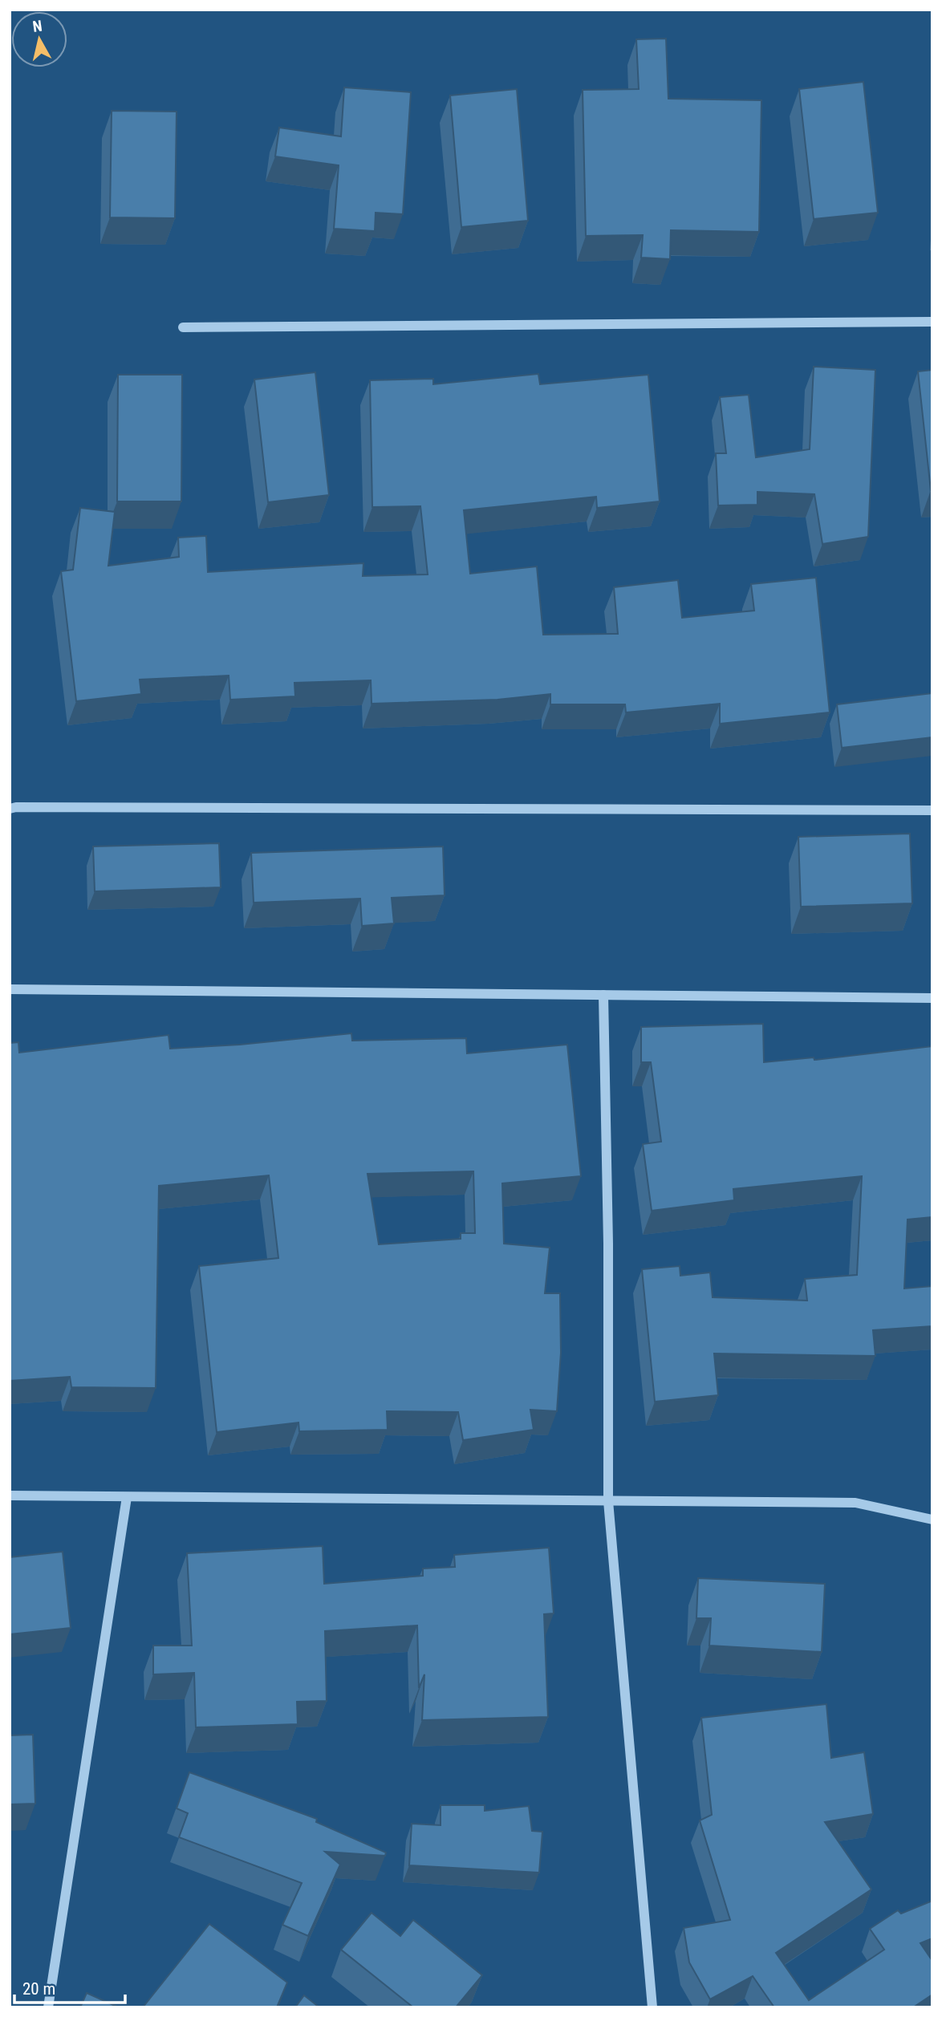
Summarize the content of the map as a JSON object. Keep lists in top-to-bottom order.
{
  "scale_bar": "20 m",
  "north": "top"
}
